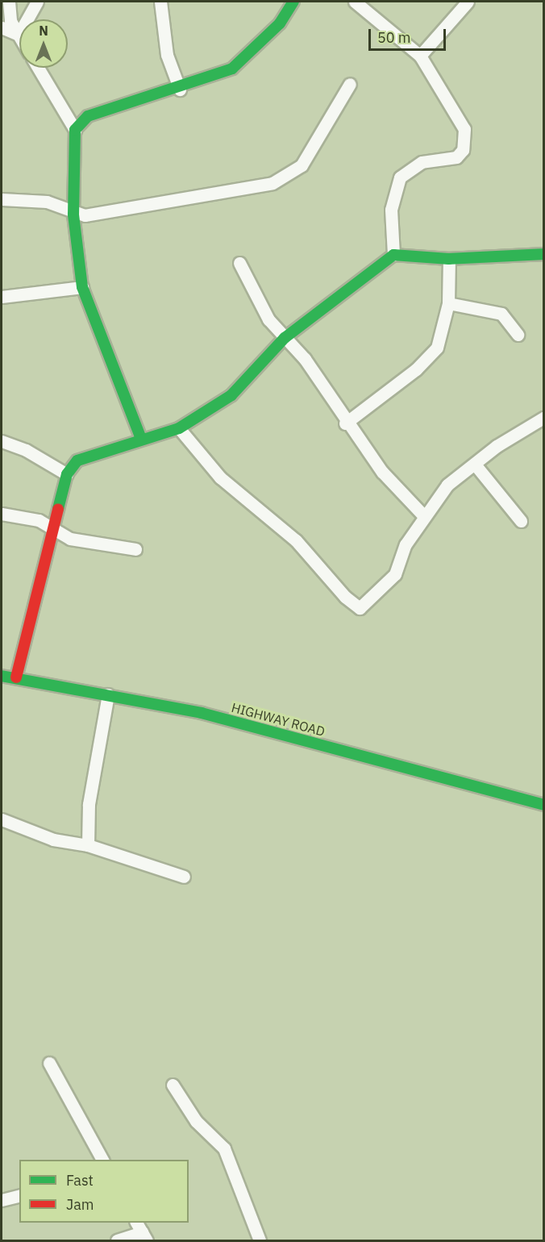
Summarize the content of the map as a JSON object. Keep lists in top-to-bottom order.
{
  "streets": {
    "street": ["HIGHWAY ROAD"]
  },
  "legend": ["Fast", "Jam"],
  "scale_bar": "50 m",
  "north": "top"
}
